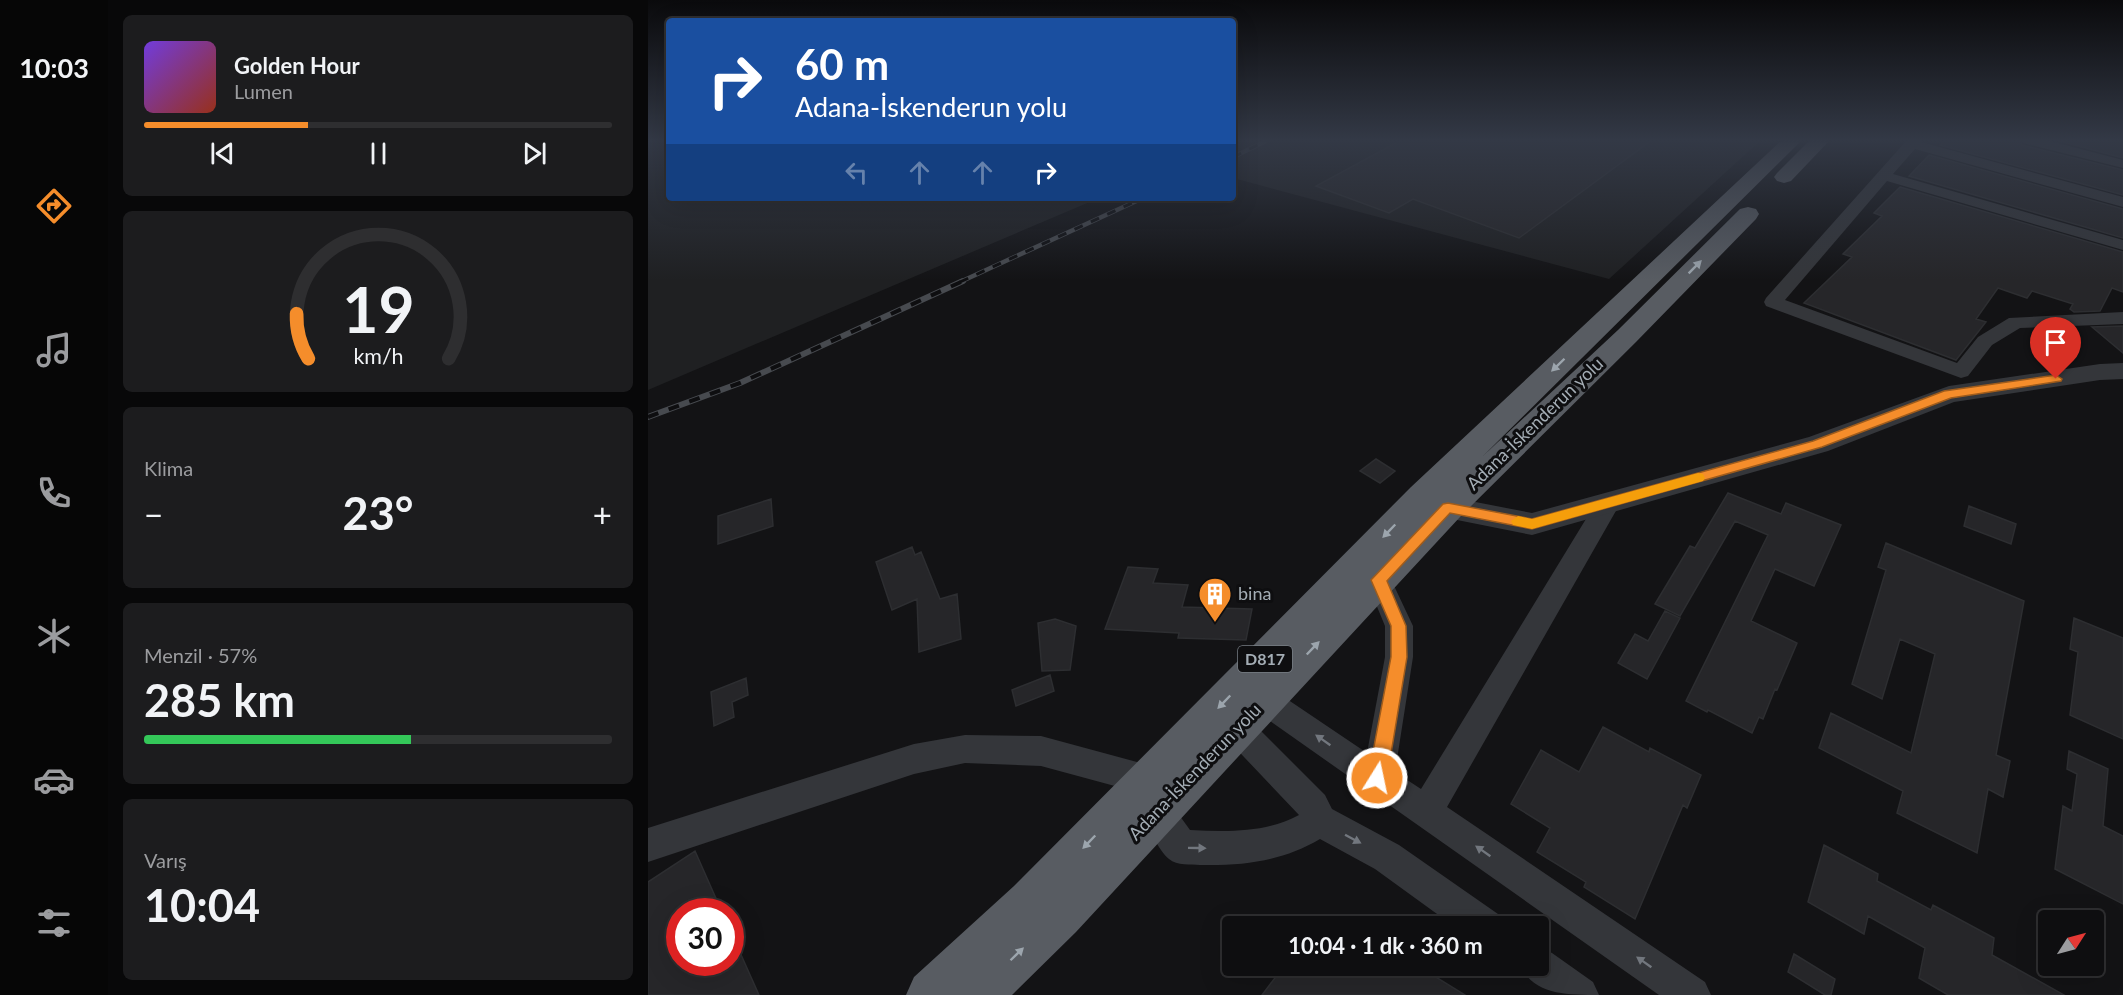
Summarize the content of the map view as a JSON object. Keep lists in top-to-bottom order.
{
  "streets": {
    "highway": ["Adana-İskenderun yolu", "D817"]
  },
  "crossings": [
    ["Adana-İskenderun yolu", "D817"]
  ],
  "places": {
    "building": ["bina"]
  },
  "north": "top right",
  "page": {
    "tabs": "10:03",
    "turn": ["60 m", "Adana-İskenderun yolu"],
    "song": ["Golden Hour", "Lumen"],
    "tile": [
      "Klima",
      ["Menzil · 57%", "285 km"],
      ["Varış", "10:04"]
    ],
    "heat": ["−", "23°", "+"],
    "limit": "30",
    "trip": "10:04 · 1 dk · 360 m",
    "gauge": ["19", "km/h"]
  }
}
